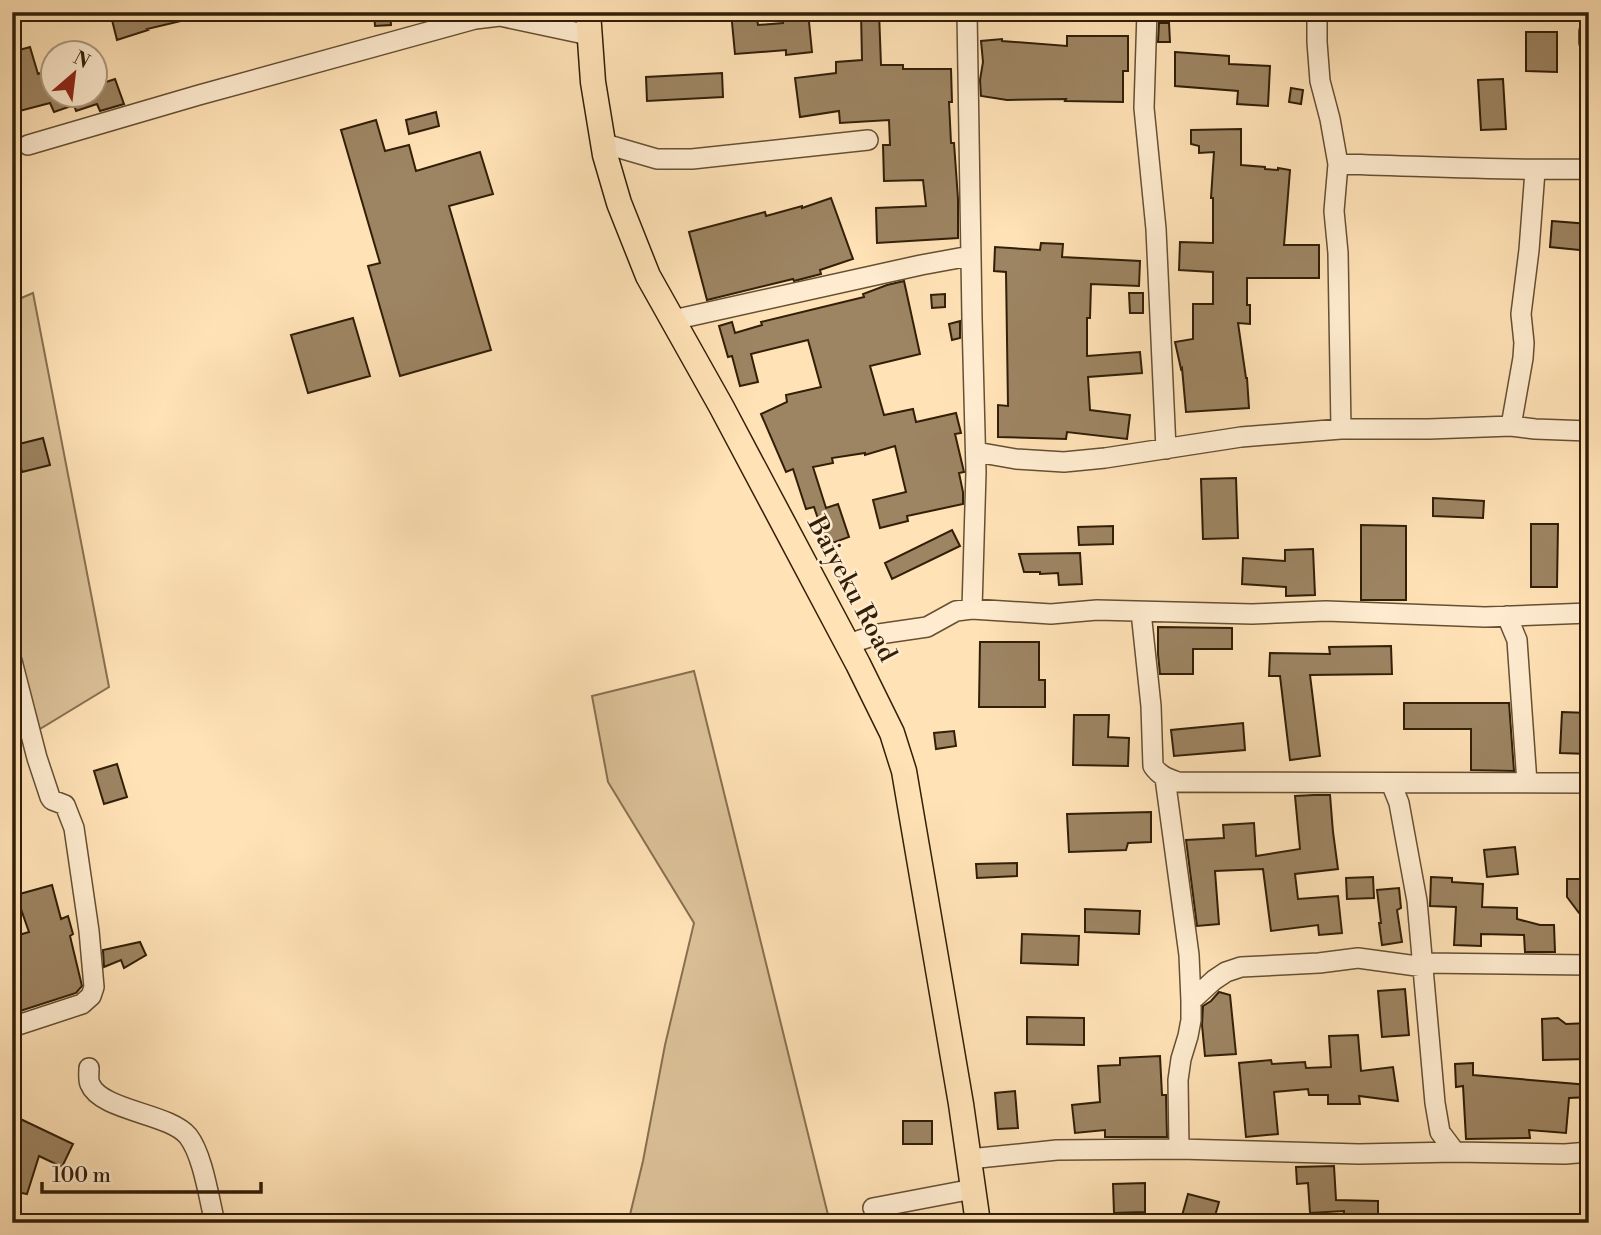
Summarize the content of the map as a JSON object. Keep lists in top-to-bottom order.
{
  "streets": {
    "main road": ["Baiyeku Road"]
  },
  "scale_bar": "100 m",
  "north": "top right"
}
